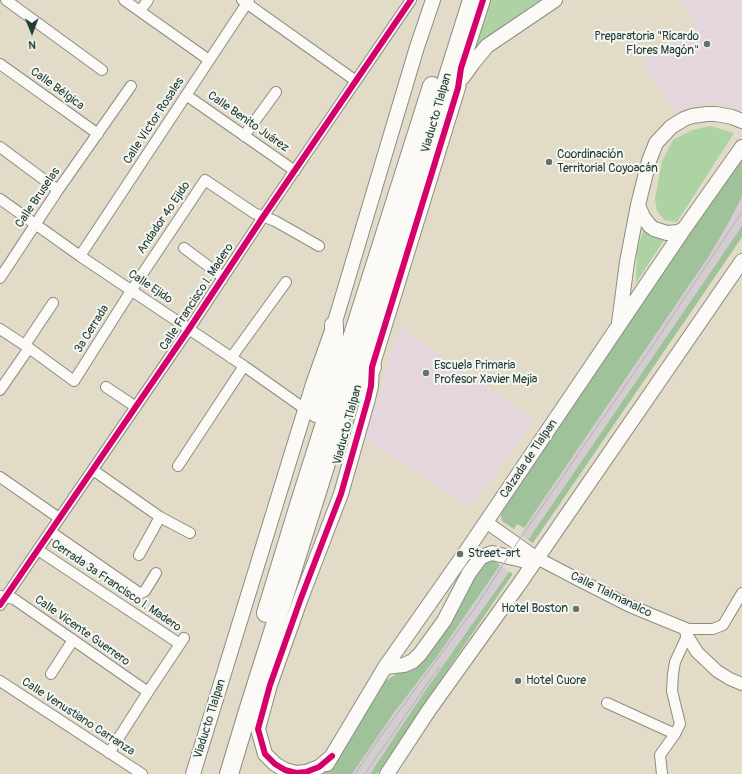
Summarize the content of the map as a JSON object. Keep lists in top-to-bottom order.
{
  "streets": {
    "highway": ["Viaducto Tlalpan"],
    "main road": ["Calzada de Tlalpan"],
    "street": [
      "Calle Bélgica",
      "Calle Víctor Rosales",
      "Calle Benito Juárez",
      "Calle Bruselas",
      "Andador 4º Ejido",
      "Calle Ejido",
      "Calle Francisco I. Madero",
      "3ª Cerrada",
      "Cerrada 3ª Francisco I. Madero",
      "Calle Tlalmanalco",
      "Calle Vicente Guerrero",
      "Calle Venustiano Carranza"
    ]
  },
  "crossings": [
    ["Calle Bélgica", "Calle Bruselas"],
    ["Viaducto Tlalpan", "Calle Ejido"],
    ["Viaducto Tlalpan", "Calzada de Tlalpan"],
    ["Calle Víctor Rosales", "Calle Benito Juárez"],
    ["Calle Víctor Rosales", "Calle Ejido"],
    ["Calle Benito Juárez", "Calle Francisco I. Madero"],
    ["Calle Bruselas", "Calle Ejido"],
    ["Andador 4º Ejido", "Calle Ejido"],
    ["Andador 4º Ejido", "Calle Francisco I. Madero"],
    ["Andador 4º Ejido", "3ª Cerrada"],
    ["Calle Ejido", "Calle Francisco I. Madero"],
    ["Calle Ejido", "3ª Cerrada"],
    ["Calle Francisco I. Madero", "Cerrada 3ª Francisco I. Madero"],
    ["Calle Francisco I. Madero", "Calle Vicente Guerrero"],
    ["Calzada de Tlalpan", "Calle Tlalmanalco"],
    ["Cerrada 3ª Francisco I. Madero", "Calle Vicente Guerrero"]
  ],
  "places": [
    "Preparatoria \"Ricardo Flores Magón\"",
    "Coordinación Territorial Coyoacán",
    "Escuela Primaria Profesor Xavier Mejia",
    "Street-art",
    "Hotel Boston",
    "Hotel Cuore"
  ],
  "north": "bottom"
}
